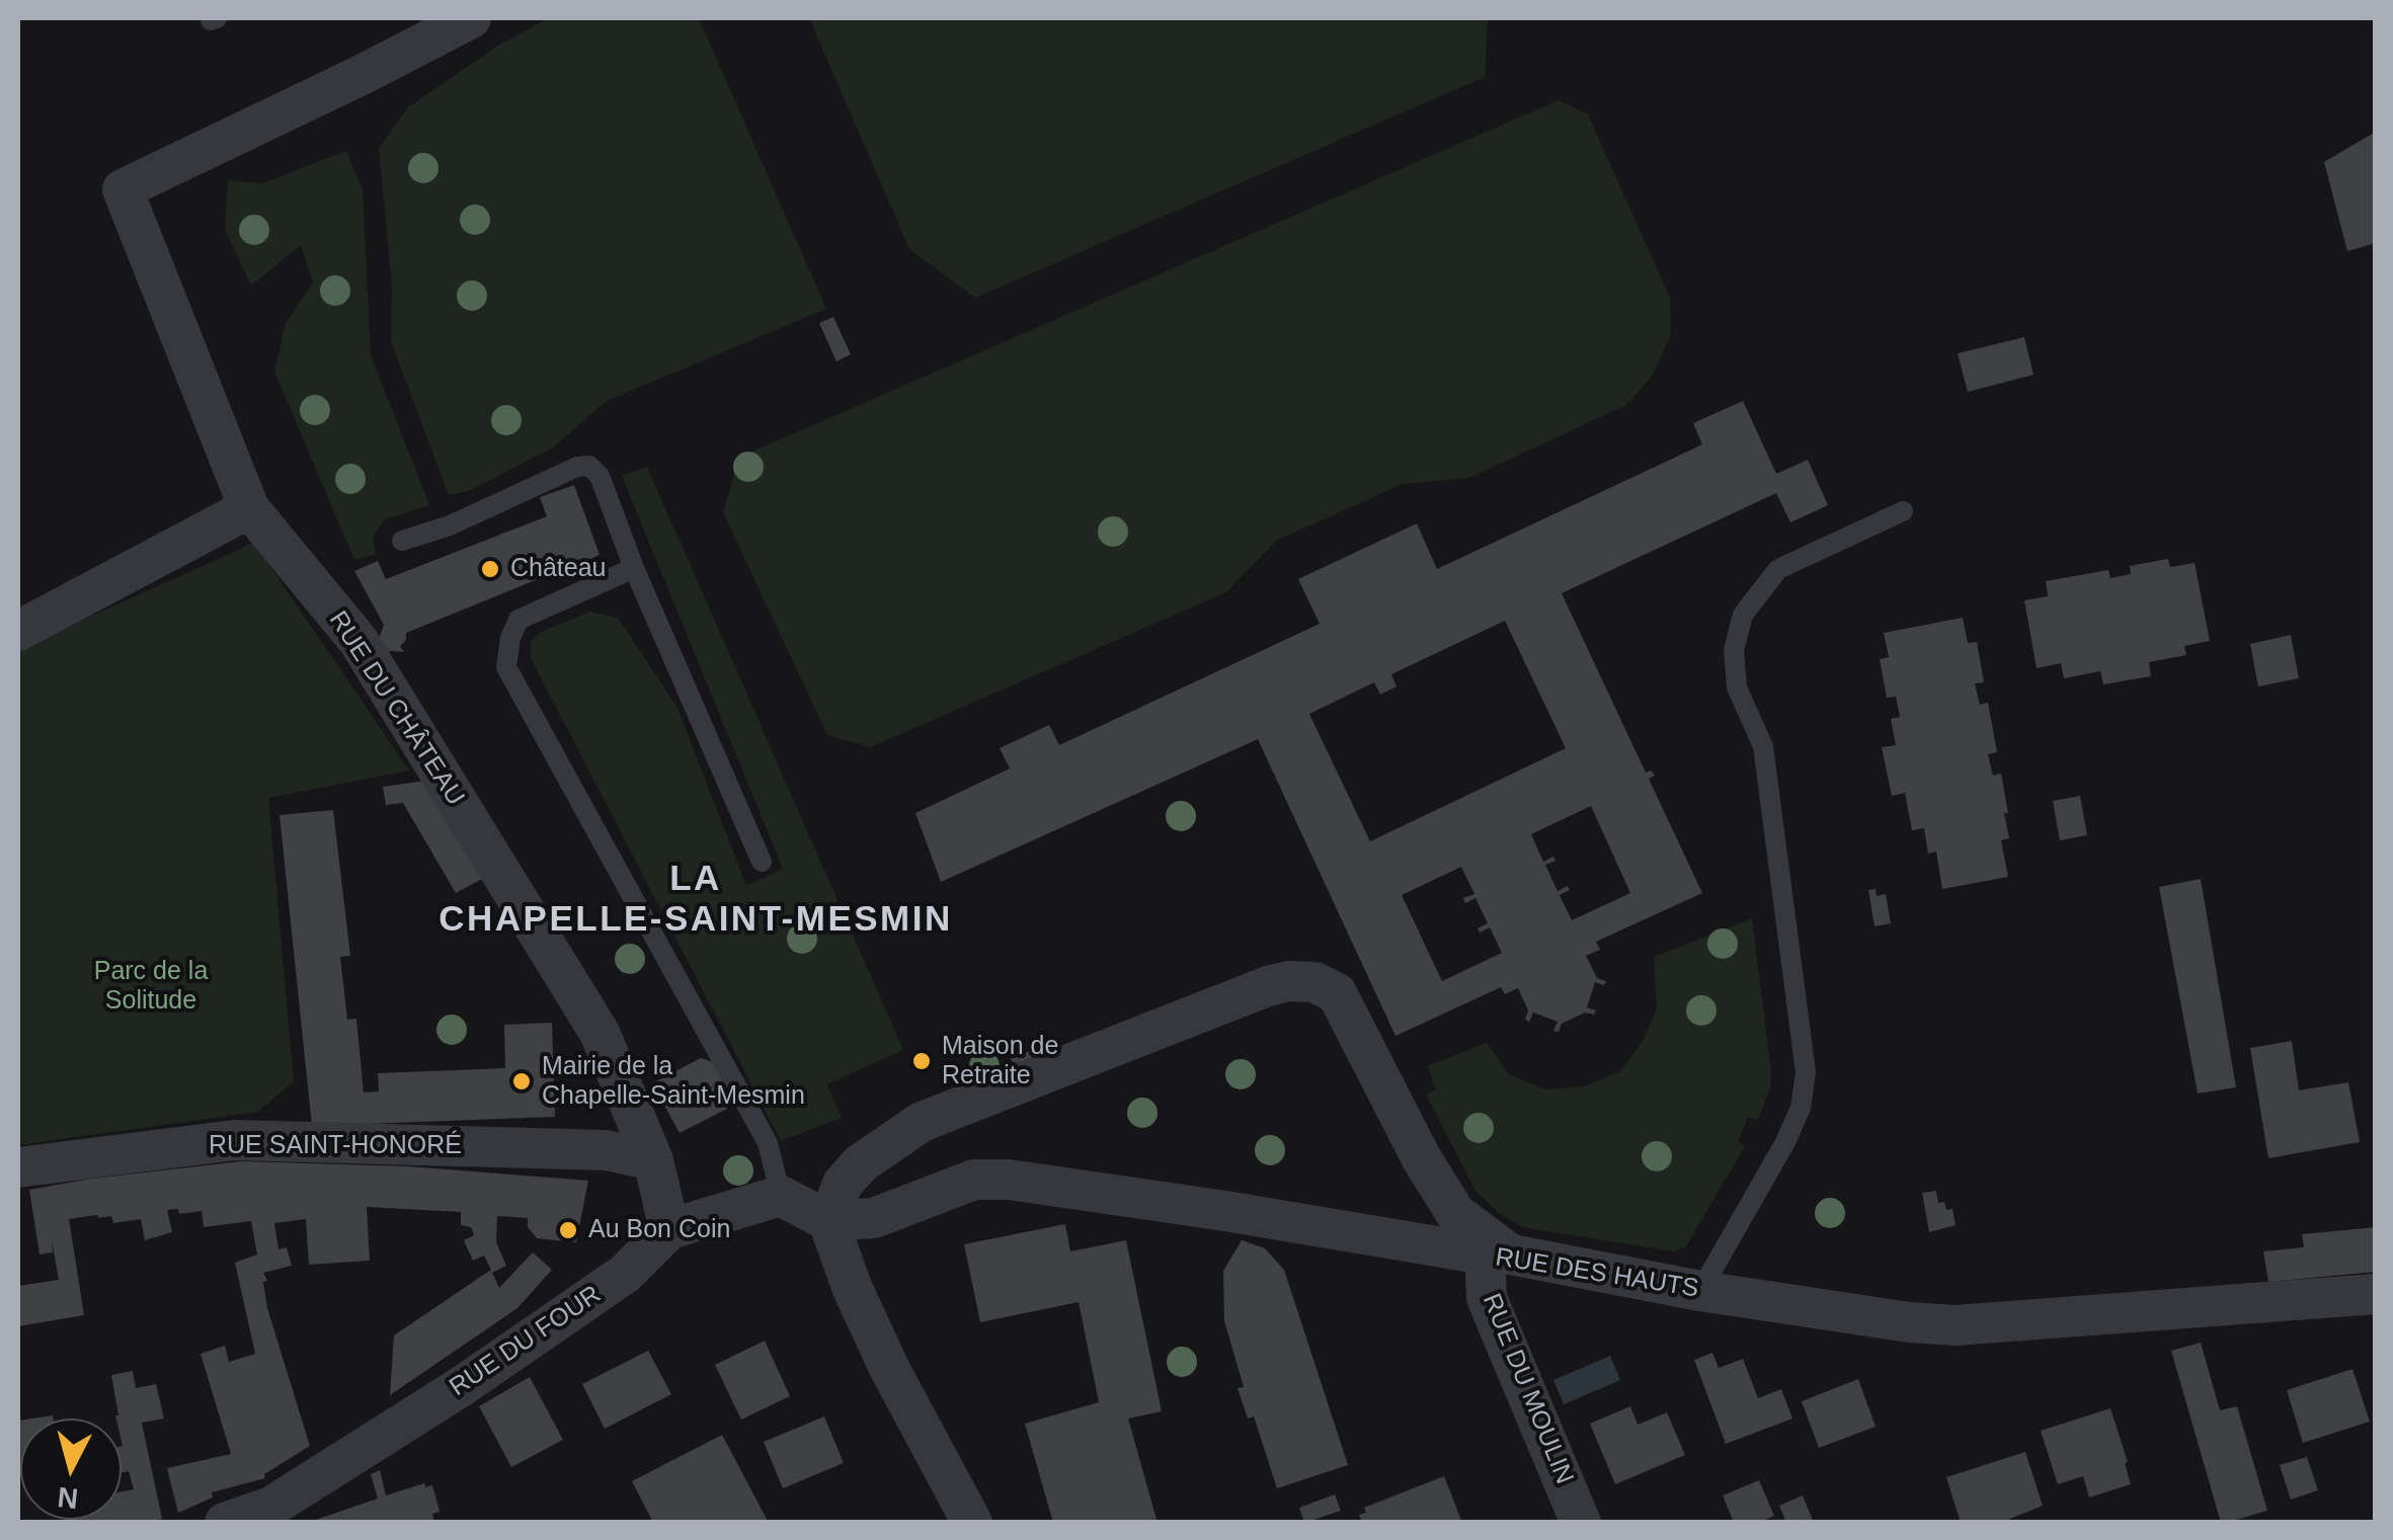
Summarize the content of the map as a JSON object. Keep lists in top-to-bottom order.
{
  "streets": {
    "street": [
      "RUE DU CHÂTEAU",
      "RUE SAINT-HONORÉ",
      "RUE DES HAUTS",
      "RUE DU FOUR",
      "RUE DU MOULIN"
    ]
  },
  "crossings": [
    ["RUE DU CHÂTEAU", "RUE SAINT-HONORÉ"],
    ["RUE DU CHÂTEAU", "RUE DU FOUR"],
    ["RUE DES HAUTS", "RUE DU MOULIN"]
  ],
  "districts": ["LA CHAPELLE-SAINT-MESMIN"],
  "parks": ["Parc de la Solitude"],
  "places": [
    "Château",
    "Maison de Retraite",
    "Mairie de la Chapelle-Saint-Mesmin",
    "Au Bon Coin"
  ],
  "north": "bottom"
}
